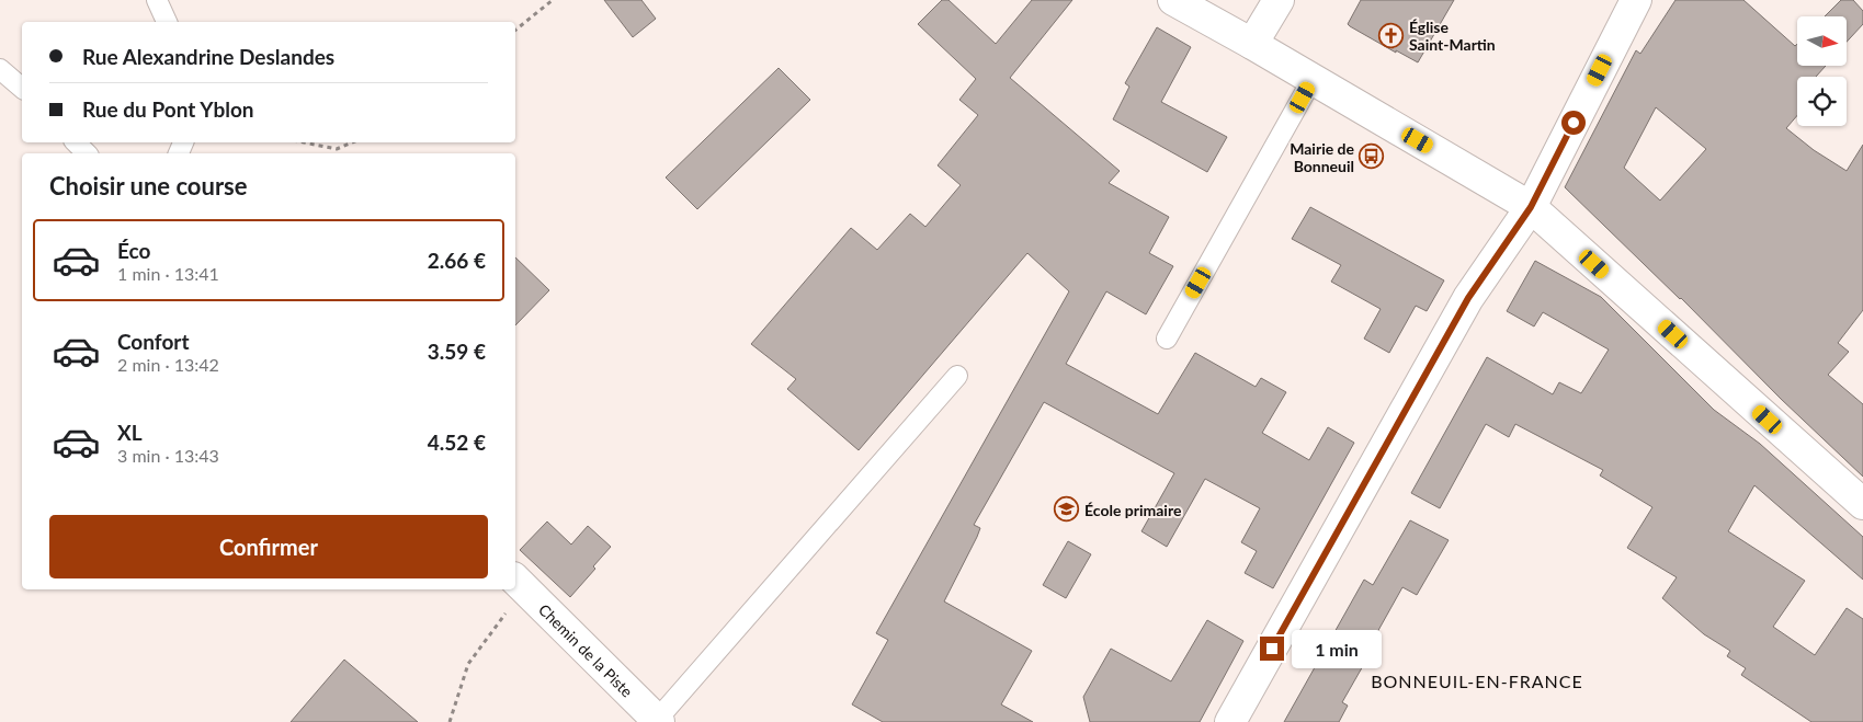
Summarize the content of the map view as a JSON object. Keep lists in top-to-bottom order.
{
  "streets": {
    "street": ["Chemin de la Piste"]
  },
  "districts": ["BONNEUIL-EN-FRANCE"],
  "places": {
    "church": ["Église Saint-Martin"],
    "bus stop": ["Mairie de Bonneuil"],
    "school or university": ["École primaire"]
  },
  "north": "right",
  "page": {
    "banner": ["Rue Alexandrine Deslandes", "Rue du Pont Yblon"],
    "heading": "Choisir une course",
    "list": [
      {
        "name": "Éco",
        "note": "1 min · 13:41",
        "value": "2.66 €"
      },
      {
        "name": "Confort",
        "note": "2 min · 13:42",
        "value": "3.59 €"
      },
      {
        "name": "XL",
        "note": "3 min · 13:43",
        "value": "4.52 €"
      }
    ],
    "buttons": "Confirmer",
    "bubble": "1 min"
  }
}
